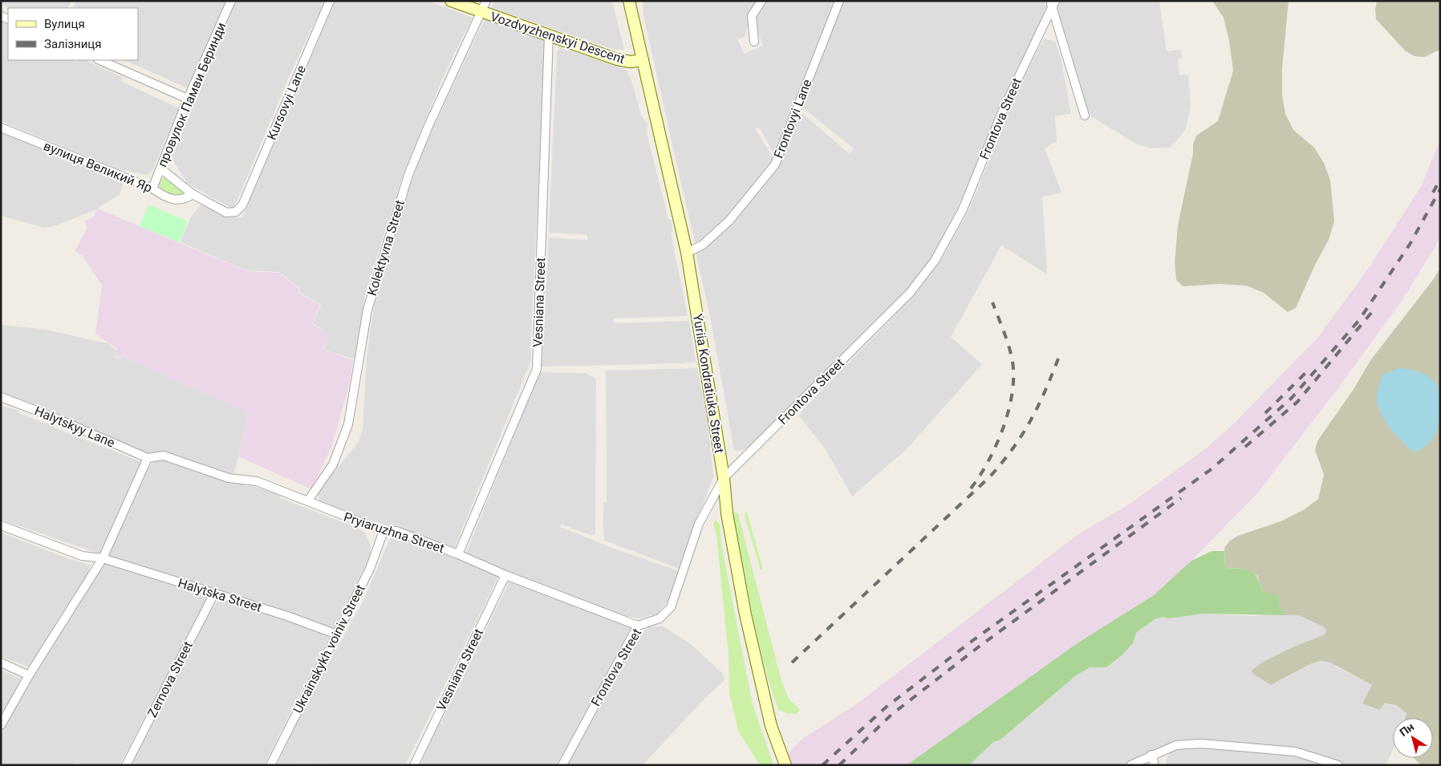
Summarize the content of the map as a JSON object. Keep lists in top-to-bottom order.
{
  "streets": {
    "street": [
      "Vozdvyzhenskyi Descent",
      "провулок Памви Беринди",
      "Kursovyi Lane",
      "Frontovyi Lane",
      "Frontova Street",
      "вулиця Великий Яр",
      "Kolektyvna Street",
      "Vesniana Street",
      "Yuriia Kondratiuka Street",
      "Halytskyy Lane",
      "Pryiaruzhna Street",
      "Halytska Street",
      "Ukrainskykh voiniv Street",
      "Zernova Street"
    ]
  },
  "crossings": [
    ["Vozdvyzhenskyi Descent", "Kolektyvna Street"],
    ["Vozdvyzhenskyi Descent", "Vesniana Street"],
    ["Vozdvyzhenskyi Descent", "Yuriia Kondratiuka Street"],
    ["провулок Памви Беринди", "вулиця Великий Яр"],
    ["Kursovyi Lane", "вулиця Великий Яр"],
    ["Frontovyi Lane", "Yuriia Kondratiuka Street"],
    ["Frontova Street", "Yuriia Kondratiuka Street"],
    ["Frontova Street", "Pryiaruzhna Street"],
    ["Kolektyvna Street", "Pryiaruzhna Street"],
    ["Vesniana Street", "Pryiaruzhna Street"],
    ["Halytskyy Lane", "Pryiaruzhna Street"],
    ["Pryiaruzhna Street", "Ukrainskykh voiniv Street"],
    ["Halytska Street", "Ukrainskykh voiniv Street"],
    ["Halytska Street", "Zernova Street"]
  ],
  "legend": ["Вулиця", "Залізниця"],
  "north": "top left"
}
